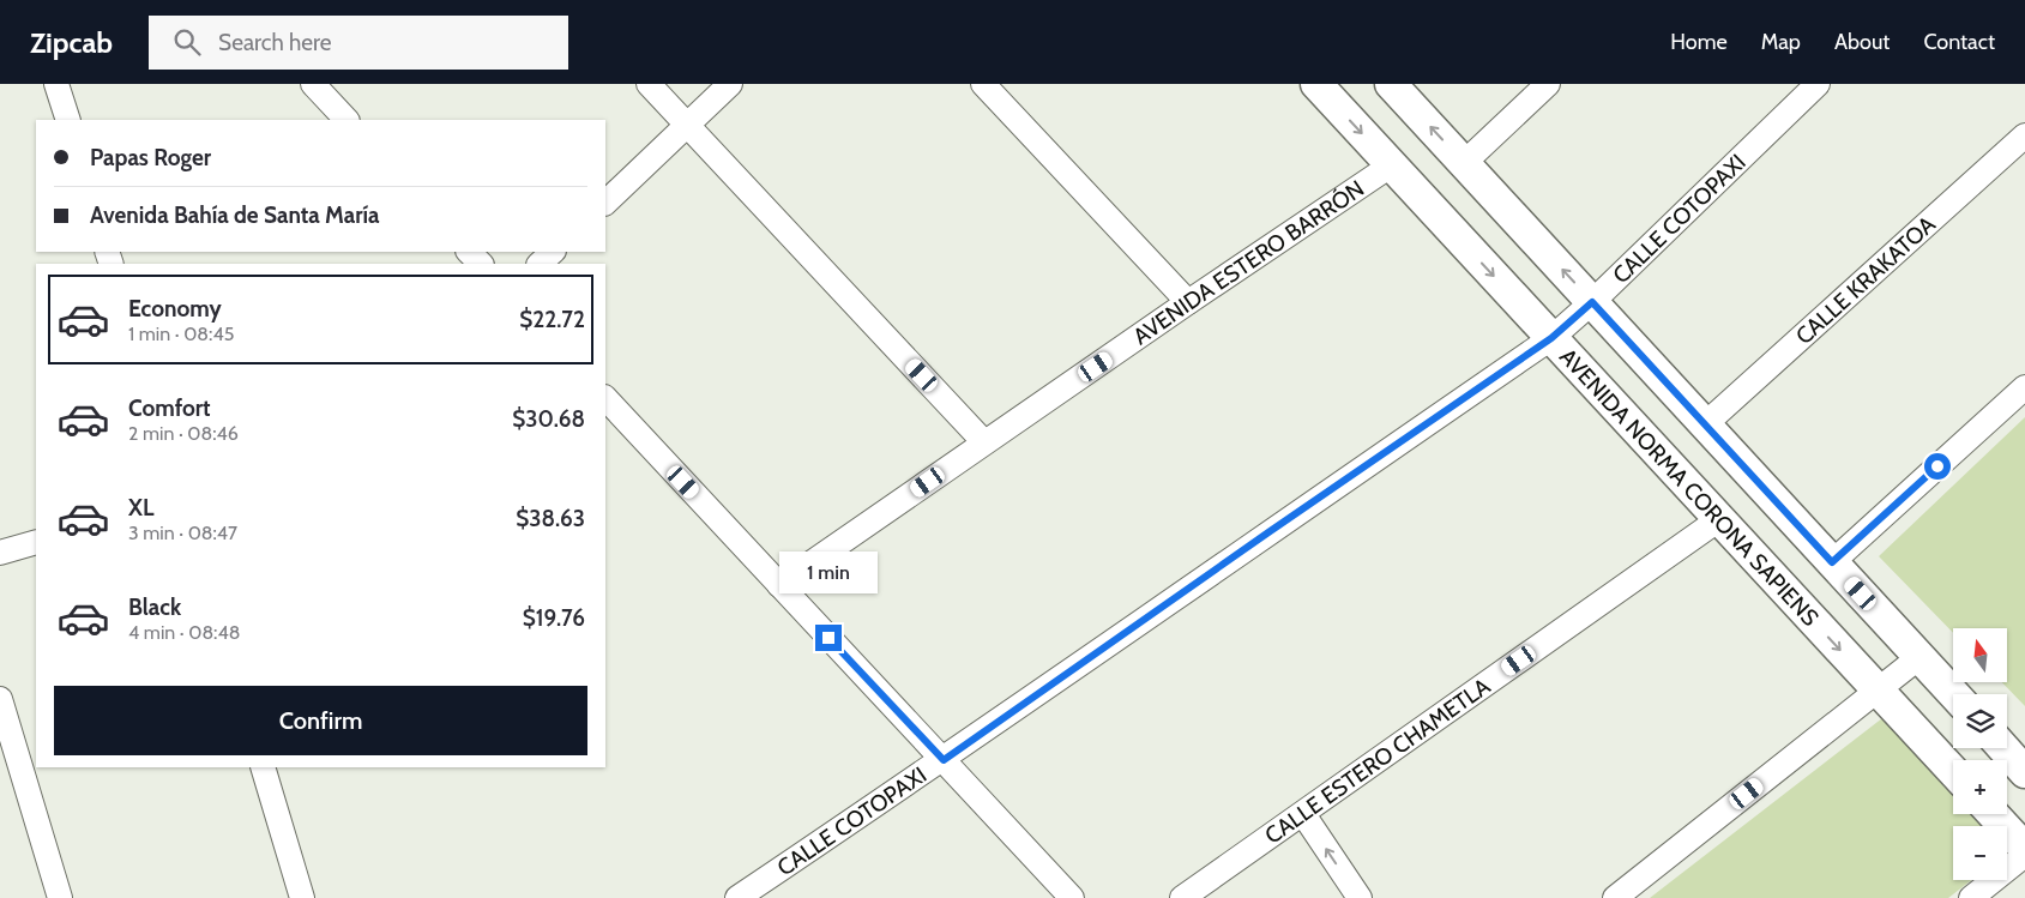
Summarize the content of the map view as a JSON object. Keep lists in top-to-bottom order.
{
  "streets": {
    "street": [
      "CALLE COTOPAXI",
      "AVENIDA ESTERO BARRÓN",
      "CALLE KRAKATOA",
      "AVENIDA NORMA CORONA SAPIENS",
      "CALLE ESTERO CHAMETLA"
    ]
  },
  "crossings": [
    ["CALLE COTOPAXI", "AVENIDA NORMA CORONA SAPIENS"],
    ["AVENIDA ESTERO BARRÓN", "AVENIDA NORMA CORONA SAPIENS"],
    ["AVENIDA NORMA CORONA SAPIENS", "CALLE ESTERO CHAMETLA"]
  ],
  "north": "top",
  "page": {
    "header": "Zipcab",
    "search": "Search here",
    "nav": [
      "Home",
      "Map",
      "About",
      "Contact"
    ],
    "banner": ["Papas Roger", "Avenida Bahía de Santa María"],
    "list": [
      {
        "name": "Economy",
        "note": "1 min · 08:45",
        "value": "$22.72"
      },
      {
        "name": "Comfort",
        "note": "2 min · 08:46",
        "value": "$30.68"
      },
      {
        "name": "XL",
        "note": "3 min · 08:47",
        "value": "$38.63"
      },
      {
        "name": "Black",
        "note": "4 min · 08:48",
        "value": "$19.76"
      }
    ],
    "bubble": "1 min",
    "map_buttons": ["+", "−"],
    "buttons": "Confirm"
  }
}
